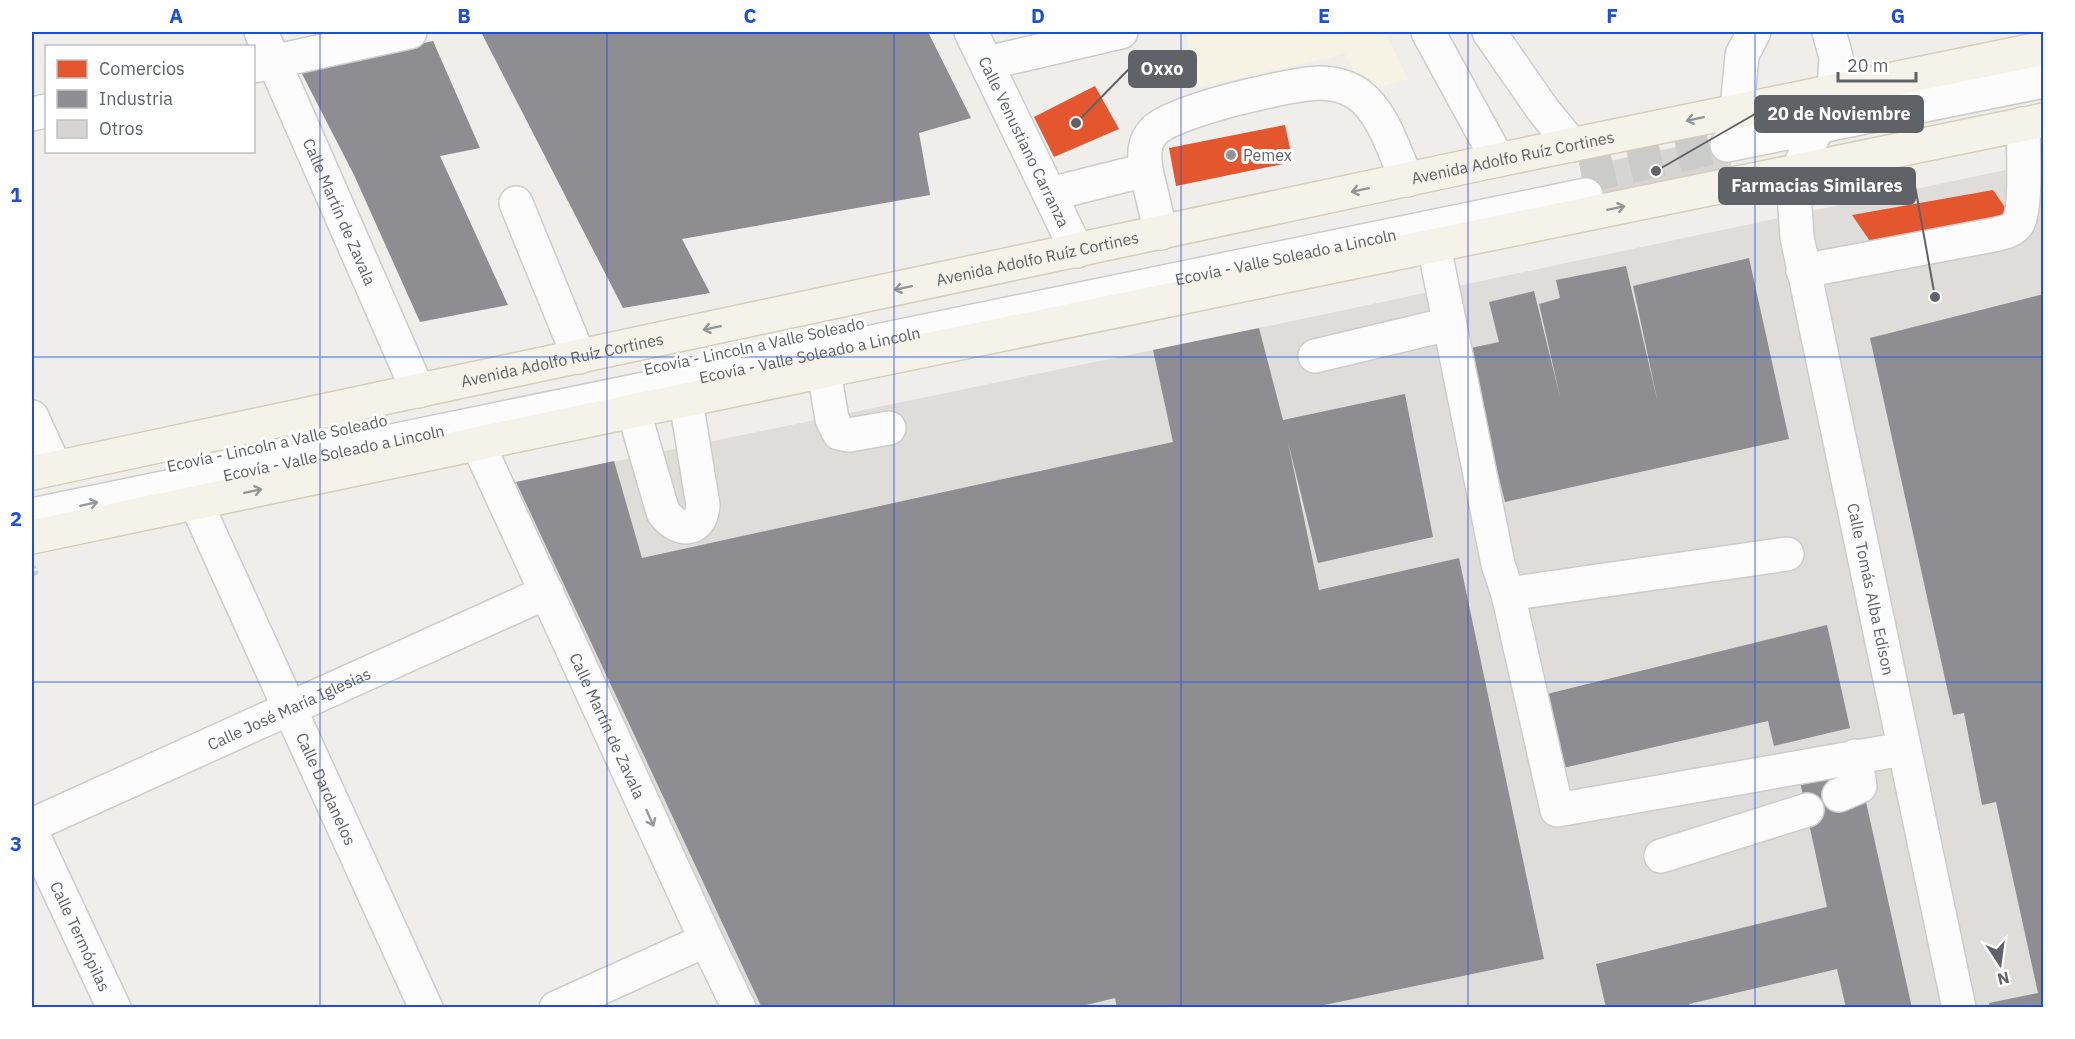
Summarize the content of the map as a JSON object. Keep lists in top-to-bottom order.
{
  "streets": {
    "main road": ["Avenida Adolfo Ruíz Cortines"],
    "street": [
      "Calle Venustiano Carranza",
      "Calle Martín de Zavala",
      "Ecovía - Valle Soleado a Lincoln",
      "Ecovía - Lincoln a Valle Soleado",
      "Calle Tomás Alba Edison",
      "Calle José María Iglesias",
      "Calle Dardanelos",
      "Calle Termópilas"
    ]
  },
  "crossings": [
    ["Calle Venustiano Carranza", "Avenida Adolfo Ruíz Cortines"],
    ["Avenida Adolfo Ruíz Cortines", "Calle Martín de Zavala"],
    ["Avenida Adolfo Ruíz Cortines", "Calle Tomás Alba Edison"],
    ["Calle Martín de Zavala", "Calle José María Iglesias"],
    ["Ecovía - Valle Soleado a Lincoln", "Ecovía - Lincoln a Valle Soleado"],
    ["Calle José María Iglesias", "Calle Dardanelos"]
  ],
  "one_way": ["Calle Martín de Zavala", "Ecovía - Valle Soleado a Lincoln"],
  "places": [
    "Oxxo",
    "Pemex",
    "20 de Noviembre",
    "Farmacias Similares"
  ],
  "legend": ["Comercios", "Industria", "Otros"],
  "scale_bar": "20 m",
  "north": "bottom",
  "grid": {
    "columns": [
      "A",
      "B",
      "C",
      "D",
      "E",
      "F",
      "G"
    ],
    "rows": ["1", "2", "3"]
  }
}
